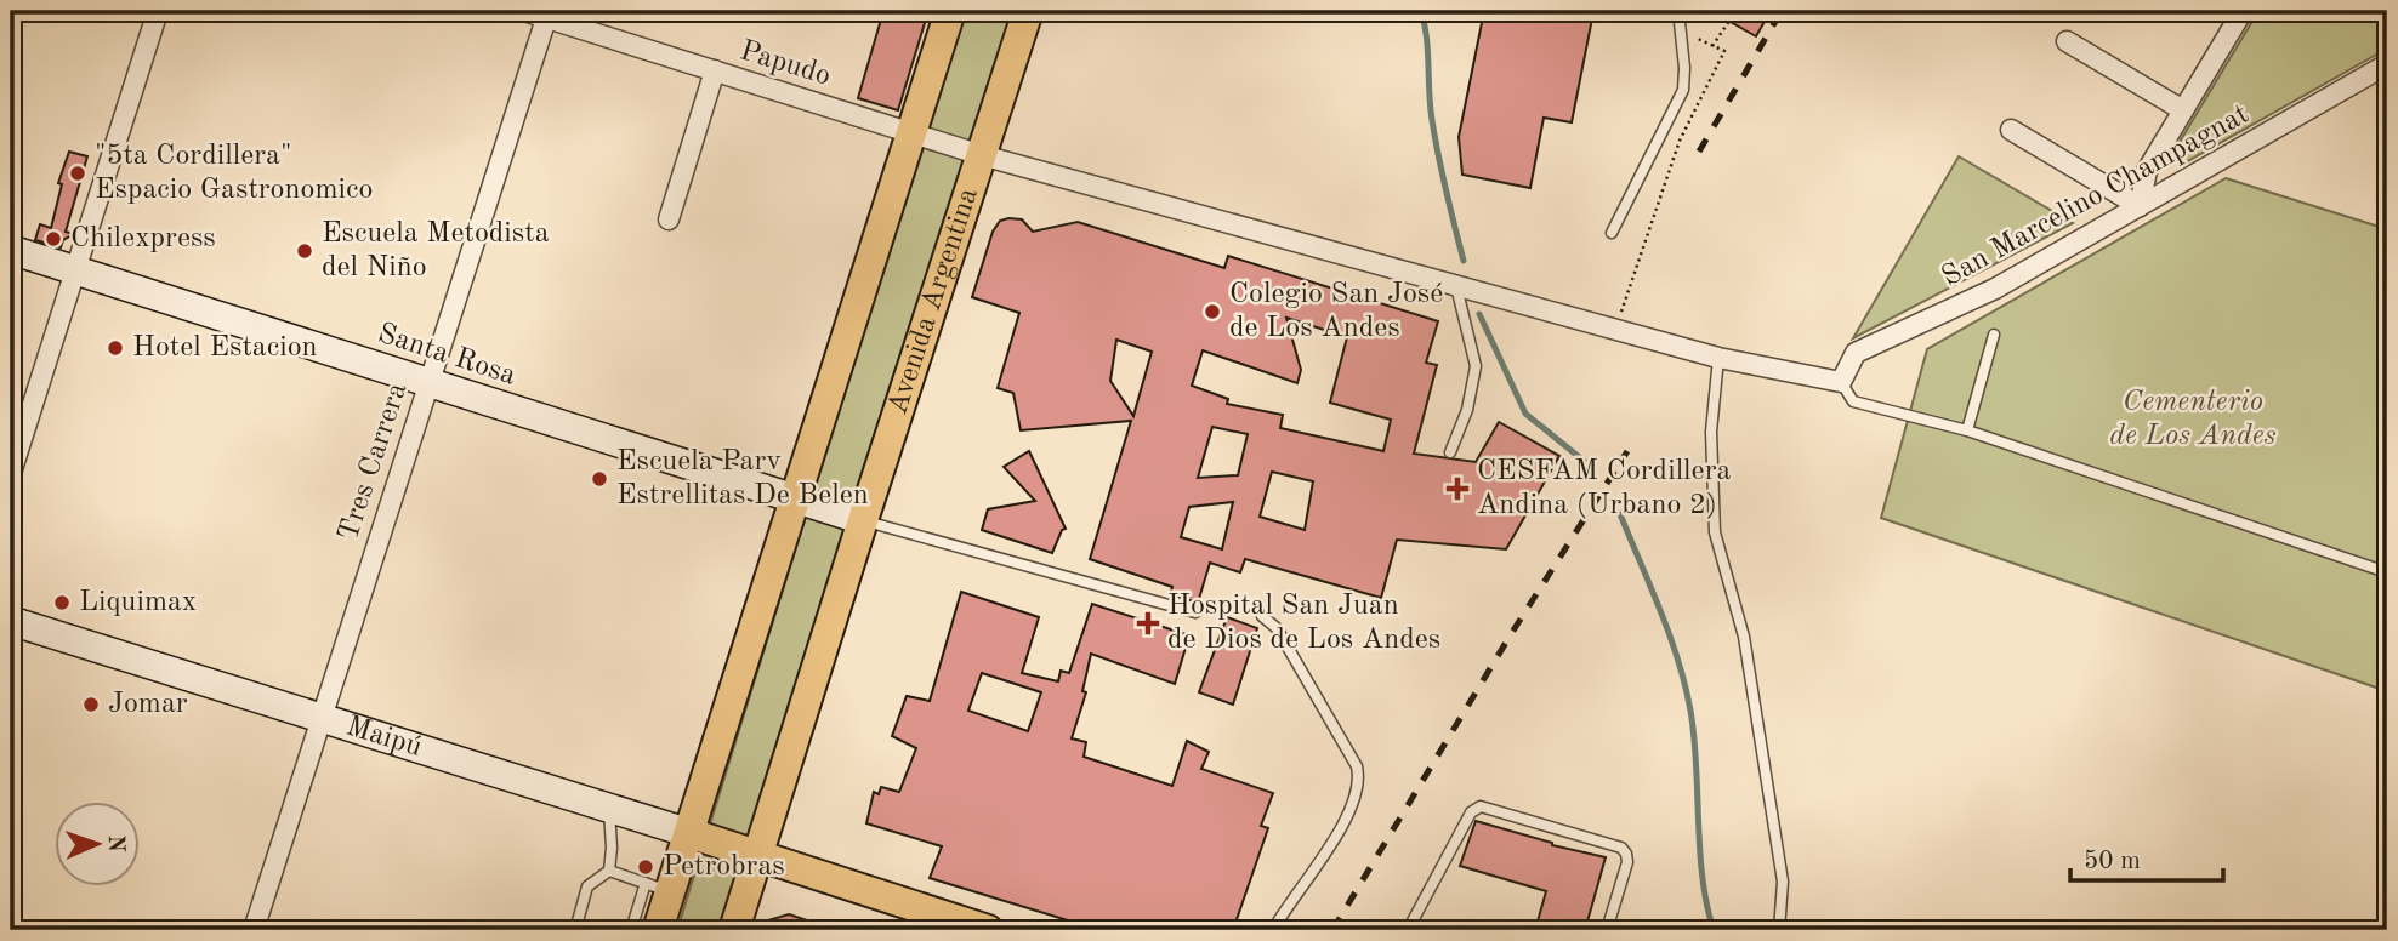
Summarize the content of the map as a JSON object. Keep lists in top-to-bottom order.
{
  "streets": {
    "main road": ["Avenida Argentina", "Santa Rosa", "Maipú"],
    "street": ["Papudo", "San Marcelino Champagnat", "Tres Carrera"]
  },
  "crossings": [
    ["Papudo", "San Marcelino Champagnat"],
    ["Papudo", "Avenida Argentina"],
    ["Papudo", "Tres Carrera"],
    ["Avenida Argentina", "Santa Rosa"],
    ["Avenida Argentina", "Maipú"],
    ["Santa Rosa", "Tres Carrera"],
    ["Tres Carrera", "Maipú"]
  ],
  "parks": ["Cementerio de Los Andes"],
  "places": {
    "other": [
      "\"5ta Cordillera\" Espacio Gastronomico",
      "Chilexpress",
      "Escuela Metodista del Niño",
      "Colegio San José de Los Andes",
      "Hotel Estacion",
      "Escuela Parv Estrellitas De Belen",
      "Liquimax",
      "Jomar",
      "Petrobras"
    ],
    "health": ["CESFAM Cordillera Andina (Urbano 2)", "Hospital San Juan de Dios de Los Andes"]
  },
  "scale_bar": "50 m",
  "north": "right"
}
